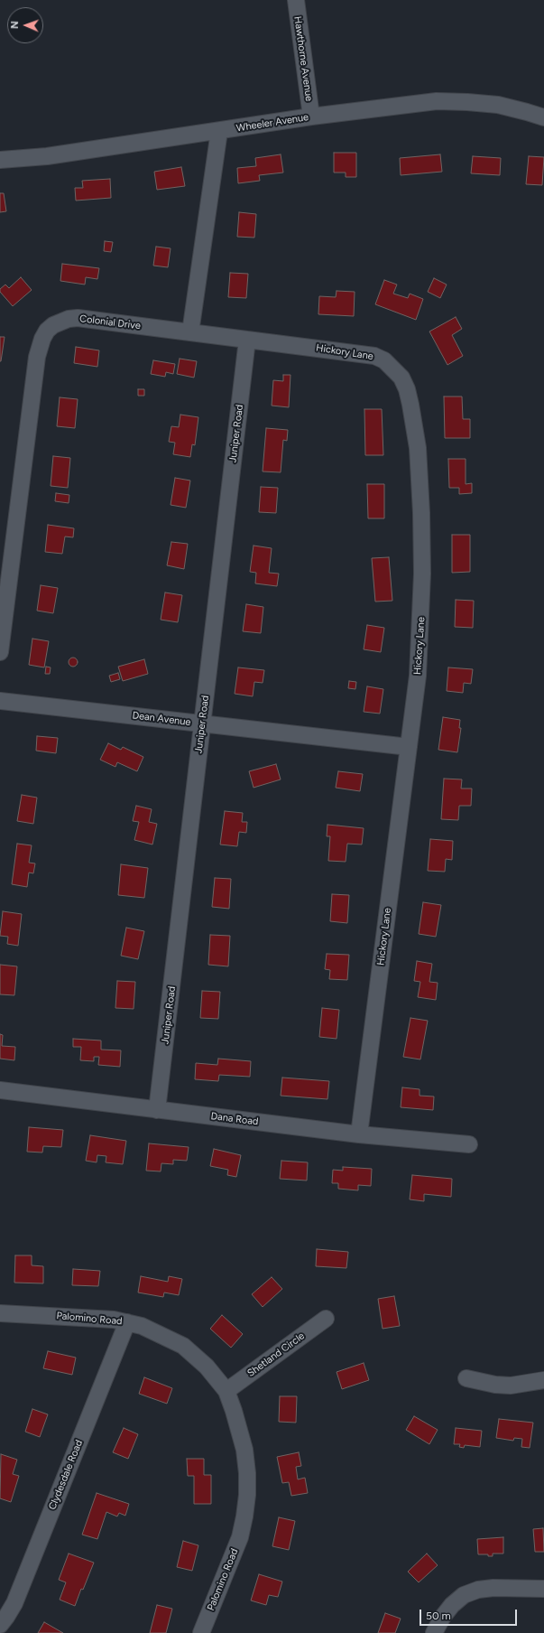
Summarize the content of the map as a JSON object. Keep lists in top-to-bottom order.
{
  "streets": {
    "street": [
      "Hawthorne Avenue",
      "Wheeler Avenue",
      "Colonial Drive",
      "Hickory Lane",
      "Juniper Road",
      "Dean Avenue",
      "Dana Road",
      "Palomino Road",
      "Shetland Circle",
      "Clydesdale Road"
    ]
  },
  "crossings": [
    ["Hawthorne Avenue", "Wheeler Avenue"],
    ["Colonial Drive", "Hickory Lane"],
    ["Hickory Lane", "Juniper Road"],
    ["Hickory Lane", "Dean Avenue"],
    ["Hickory Lane", "Dana Road"],
    ["Juniper Road", "Dean Avenue"],
    ["Juniper Road", "Dana Road"],
    ["Palomino Road", "Shetland Circle"],
    ["Palomino Road", "Clydesdale Road"]
  ],
  "scale_bar": "50 m",
  "north": "left"
}
